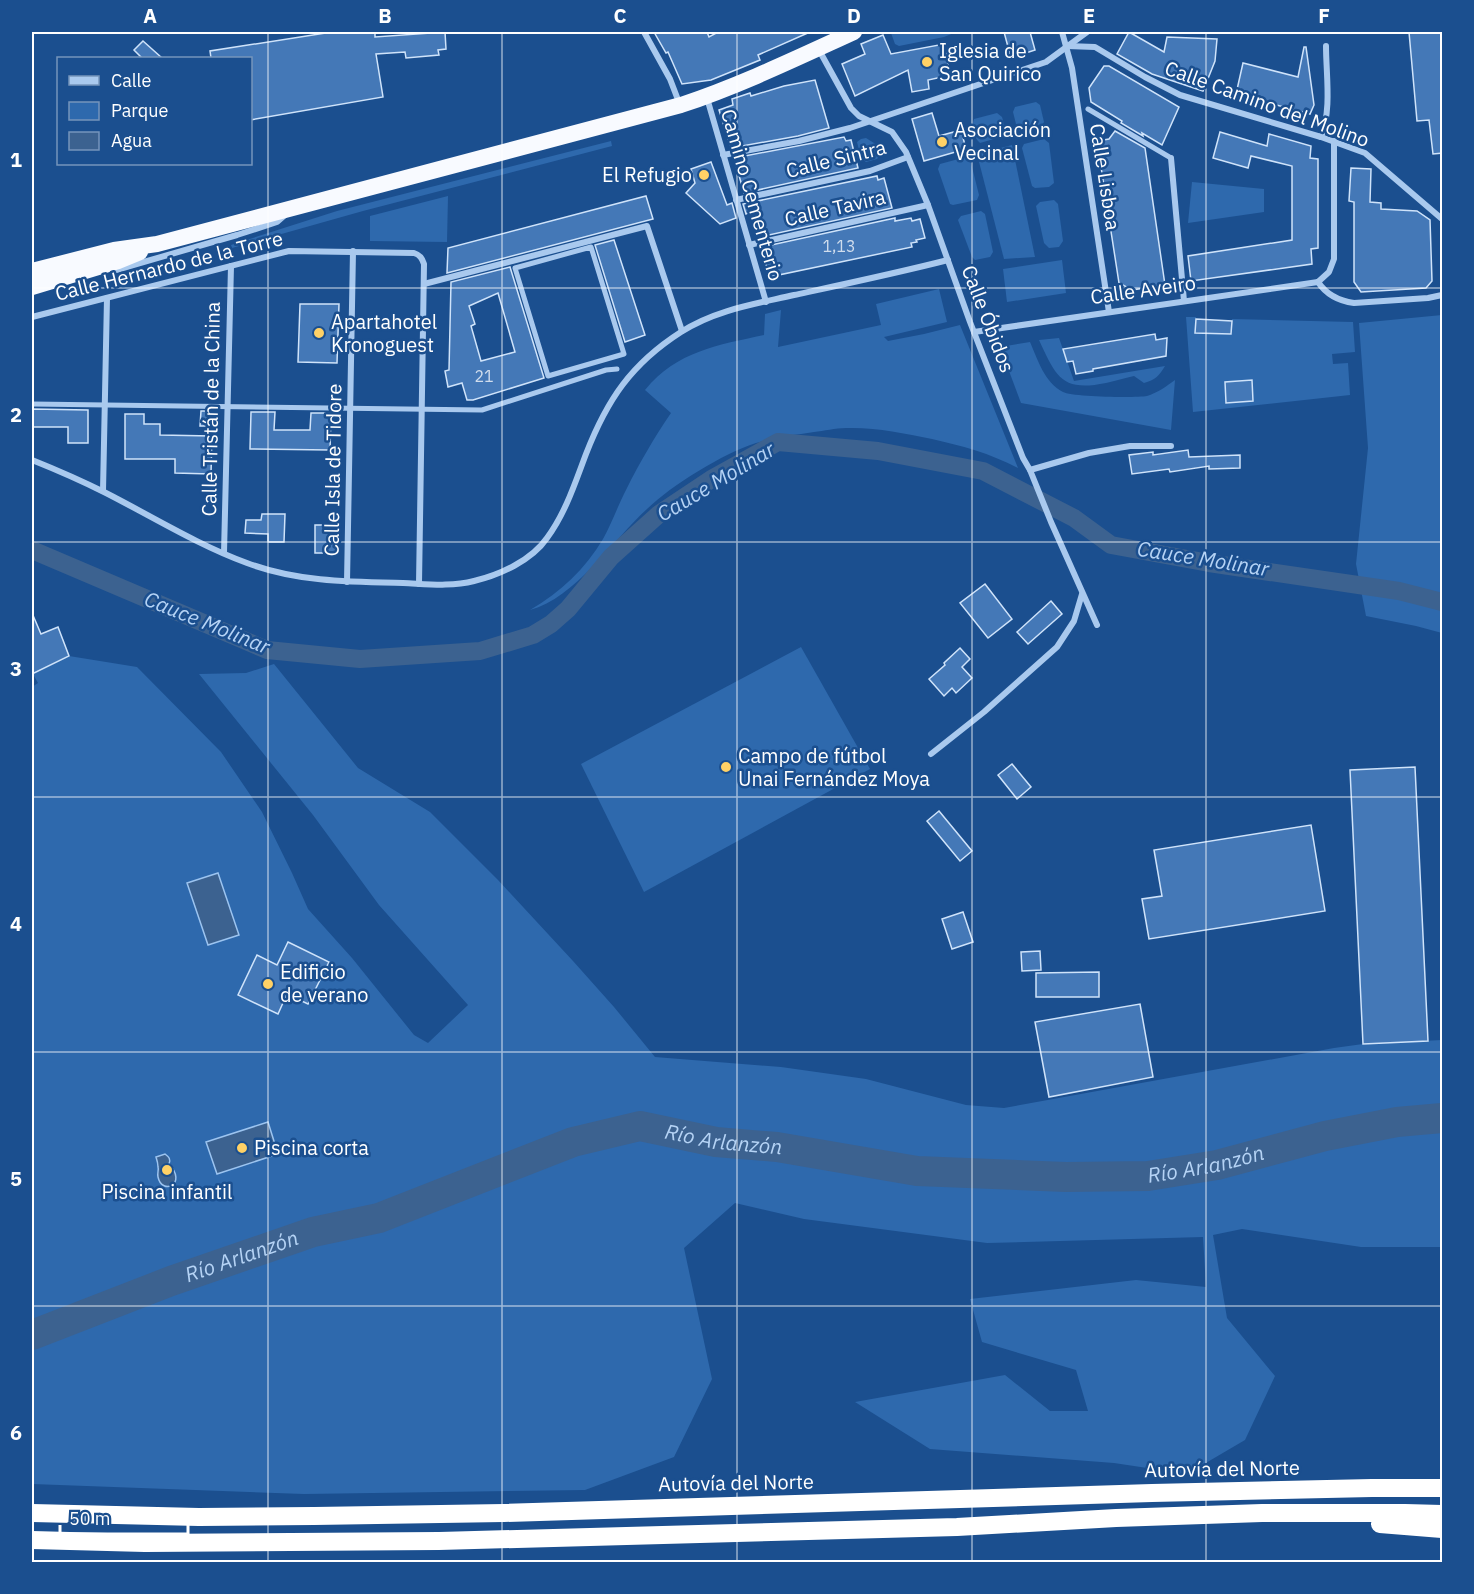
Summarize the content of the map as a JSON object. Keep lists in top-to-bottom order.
{
  "streets": {
    "highway": ["Autovía del Norte"],
    "street": [
      "Calle Camino del Molino",
      "Calle Sintra",
      "Calle Lisboa",
      "Camino Cementerio",
      "Calle Tavira",
      "Calle Hernardo de la Torre",
      "Calle Aveiro",
      "Calle Óbidos",
      "Calle Tristán de la China",
      "Calle Isla de Tidore"
    ]
  },
  "crossings": [
    ["Calle Camino del Molino", "Calle Lisboa"],
    ["Calle Sintra", "Camino Cementerio"],
    ["Calle Sintra", "Calle Óbidos"],
    ["Calle Lisboa", "Calle Aveiro"],
    ["Camino Cementerio", "Calle Tavira"],
    ["Calle Tavira", "Calle Óbidos"],
    ["Calle Hernardo de la Torre", "Calle Tristán de la China"],
    ["Calle Hernardo de la Torre", "Calle Isla de Tidore"],
    ["Calle Aveiro", "Calle Óbidos"]
  ],
  "water": ["Cauce Molinar", "Río Arlanzón"],
  "places": [
    "Iglesia de San Quirico",
    "Asociación Vecinal",
    "El Refugio",
    "Apartahotel Kronoguest",
    "Campo de fútbol Unai Fernández Moya",
    "Edificio de verano",
    "Piscina corta",
    "Piscina infantil"
  ],
  "house_numbers": ["1,13", "21"],
  "legend": ["Calle", "Parque", "Agua"],
  "scale_bar": "50 m",
  "grid": {
    "columns": [
      "A",
      "B",
      "C",
      "D",
      "E",
      "F"
    ],
    "rows": [
      "1",
      "2",
      "3",
      "4",
      "5",
      "6"
    ]
  }
}
